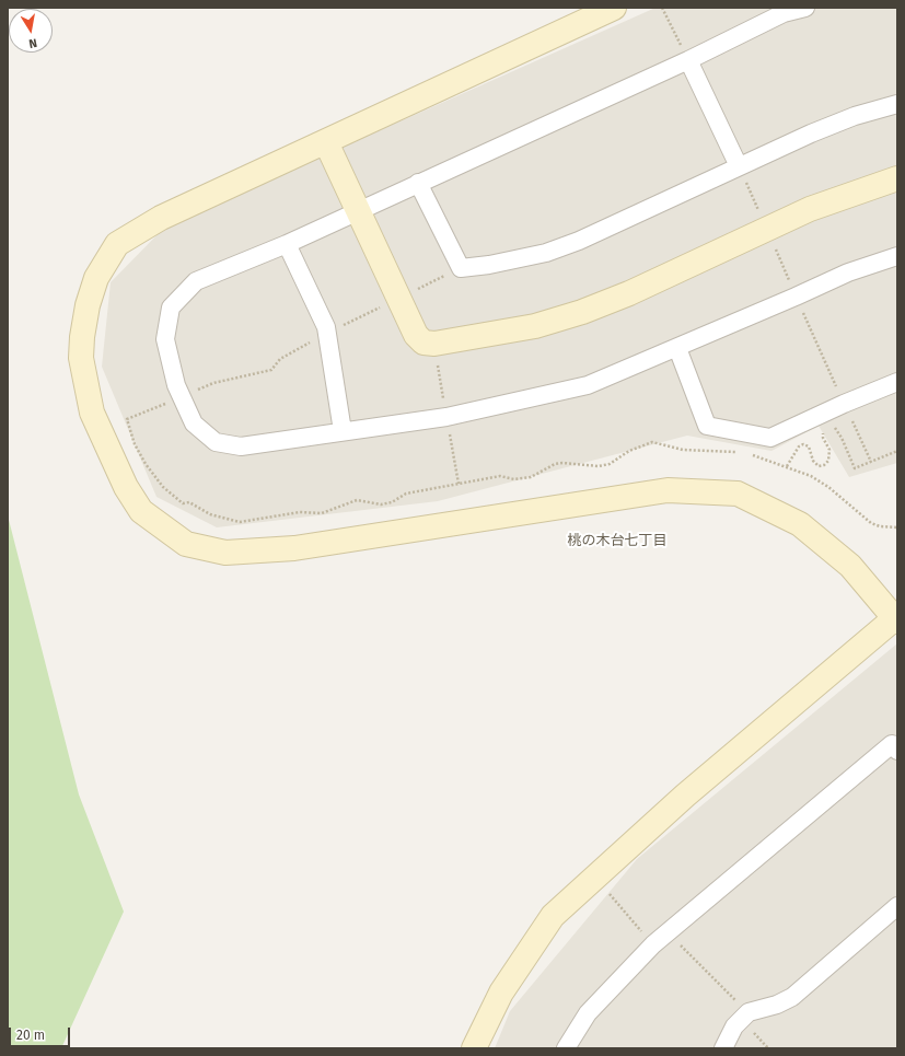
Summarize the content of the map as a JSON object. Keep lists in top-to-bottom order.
{
  "districts": ["桃の木台七丁目"],
  "scale_bar": "20 m",
  "north": "bottom"
}
